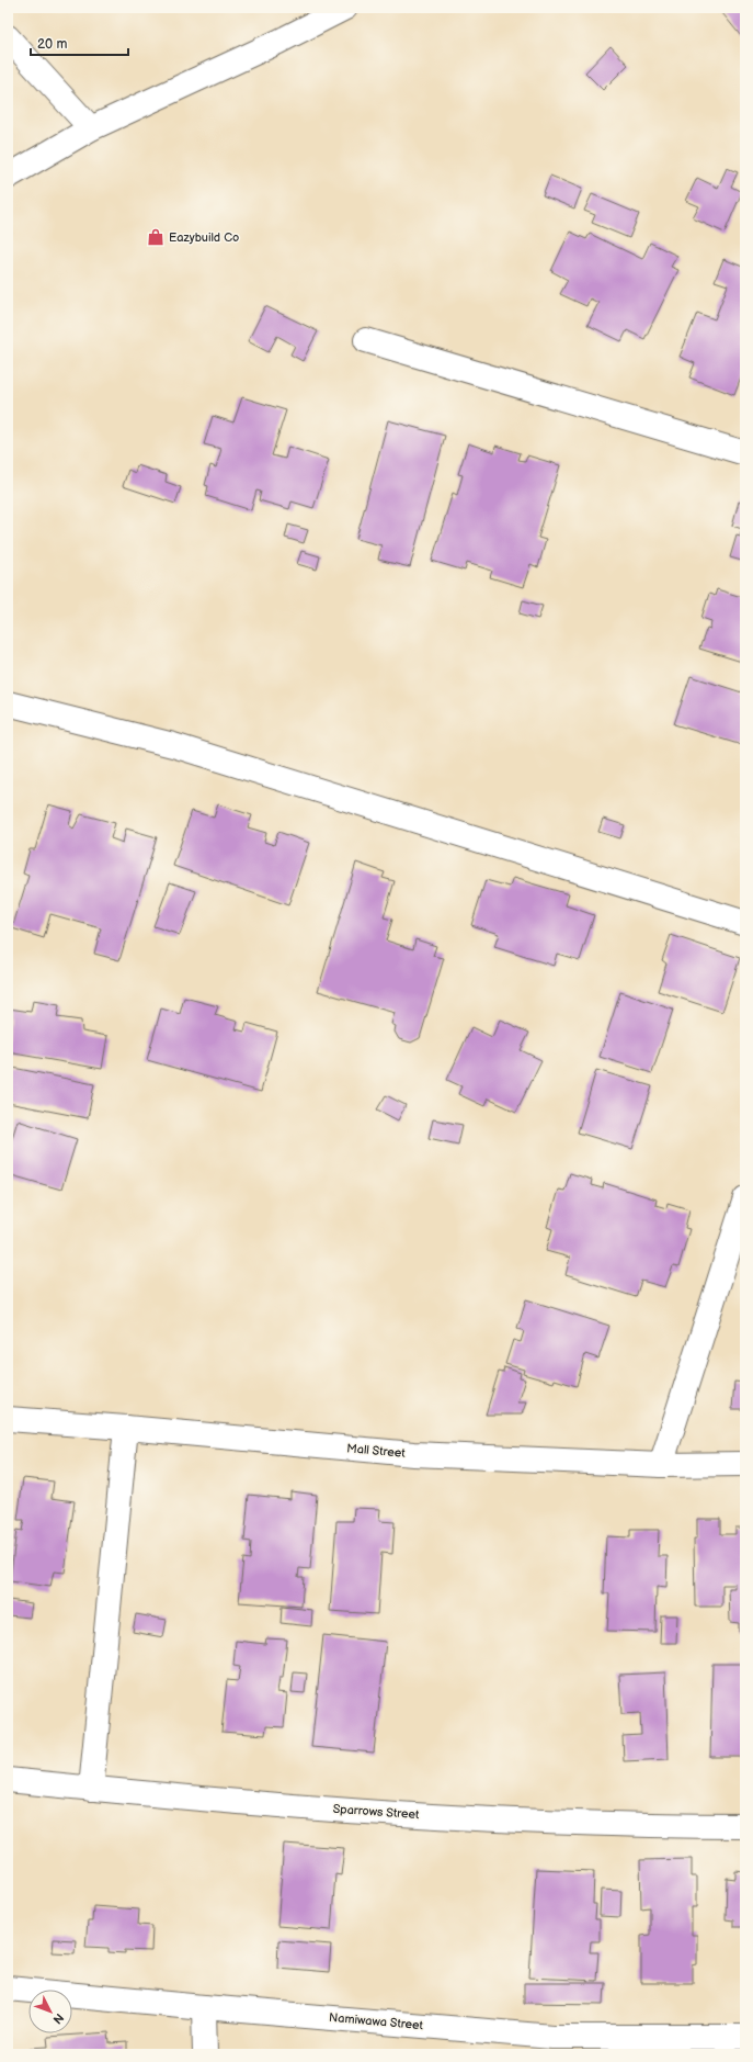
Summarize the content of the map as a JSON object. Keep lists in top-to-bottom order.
{
  "streets": {
    "street": ["Mall Street", "Sparrows Street", "Namiwawa Street"]
  },
  "places": {
    "shop": ["Eazybuild Co"]
  },
  "scale_bar": "20 m",
  "north": "bottom right"
}
